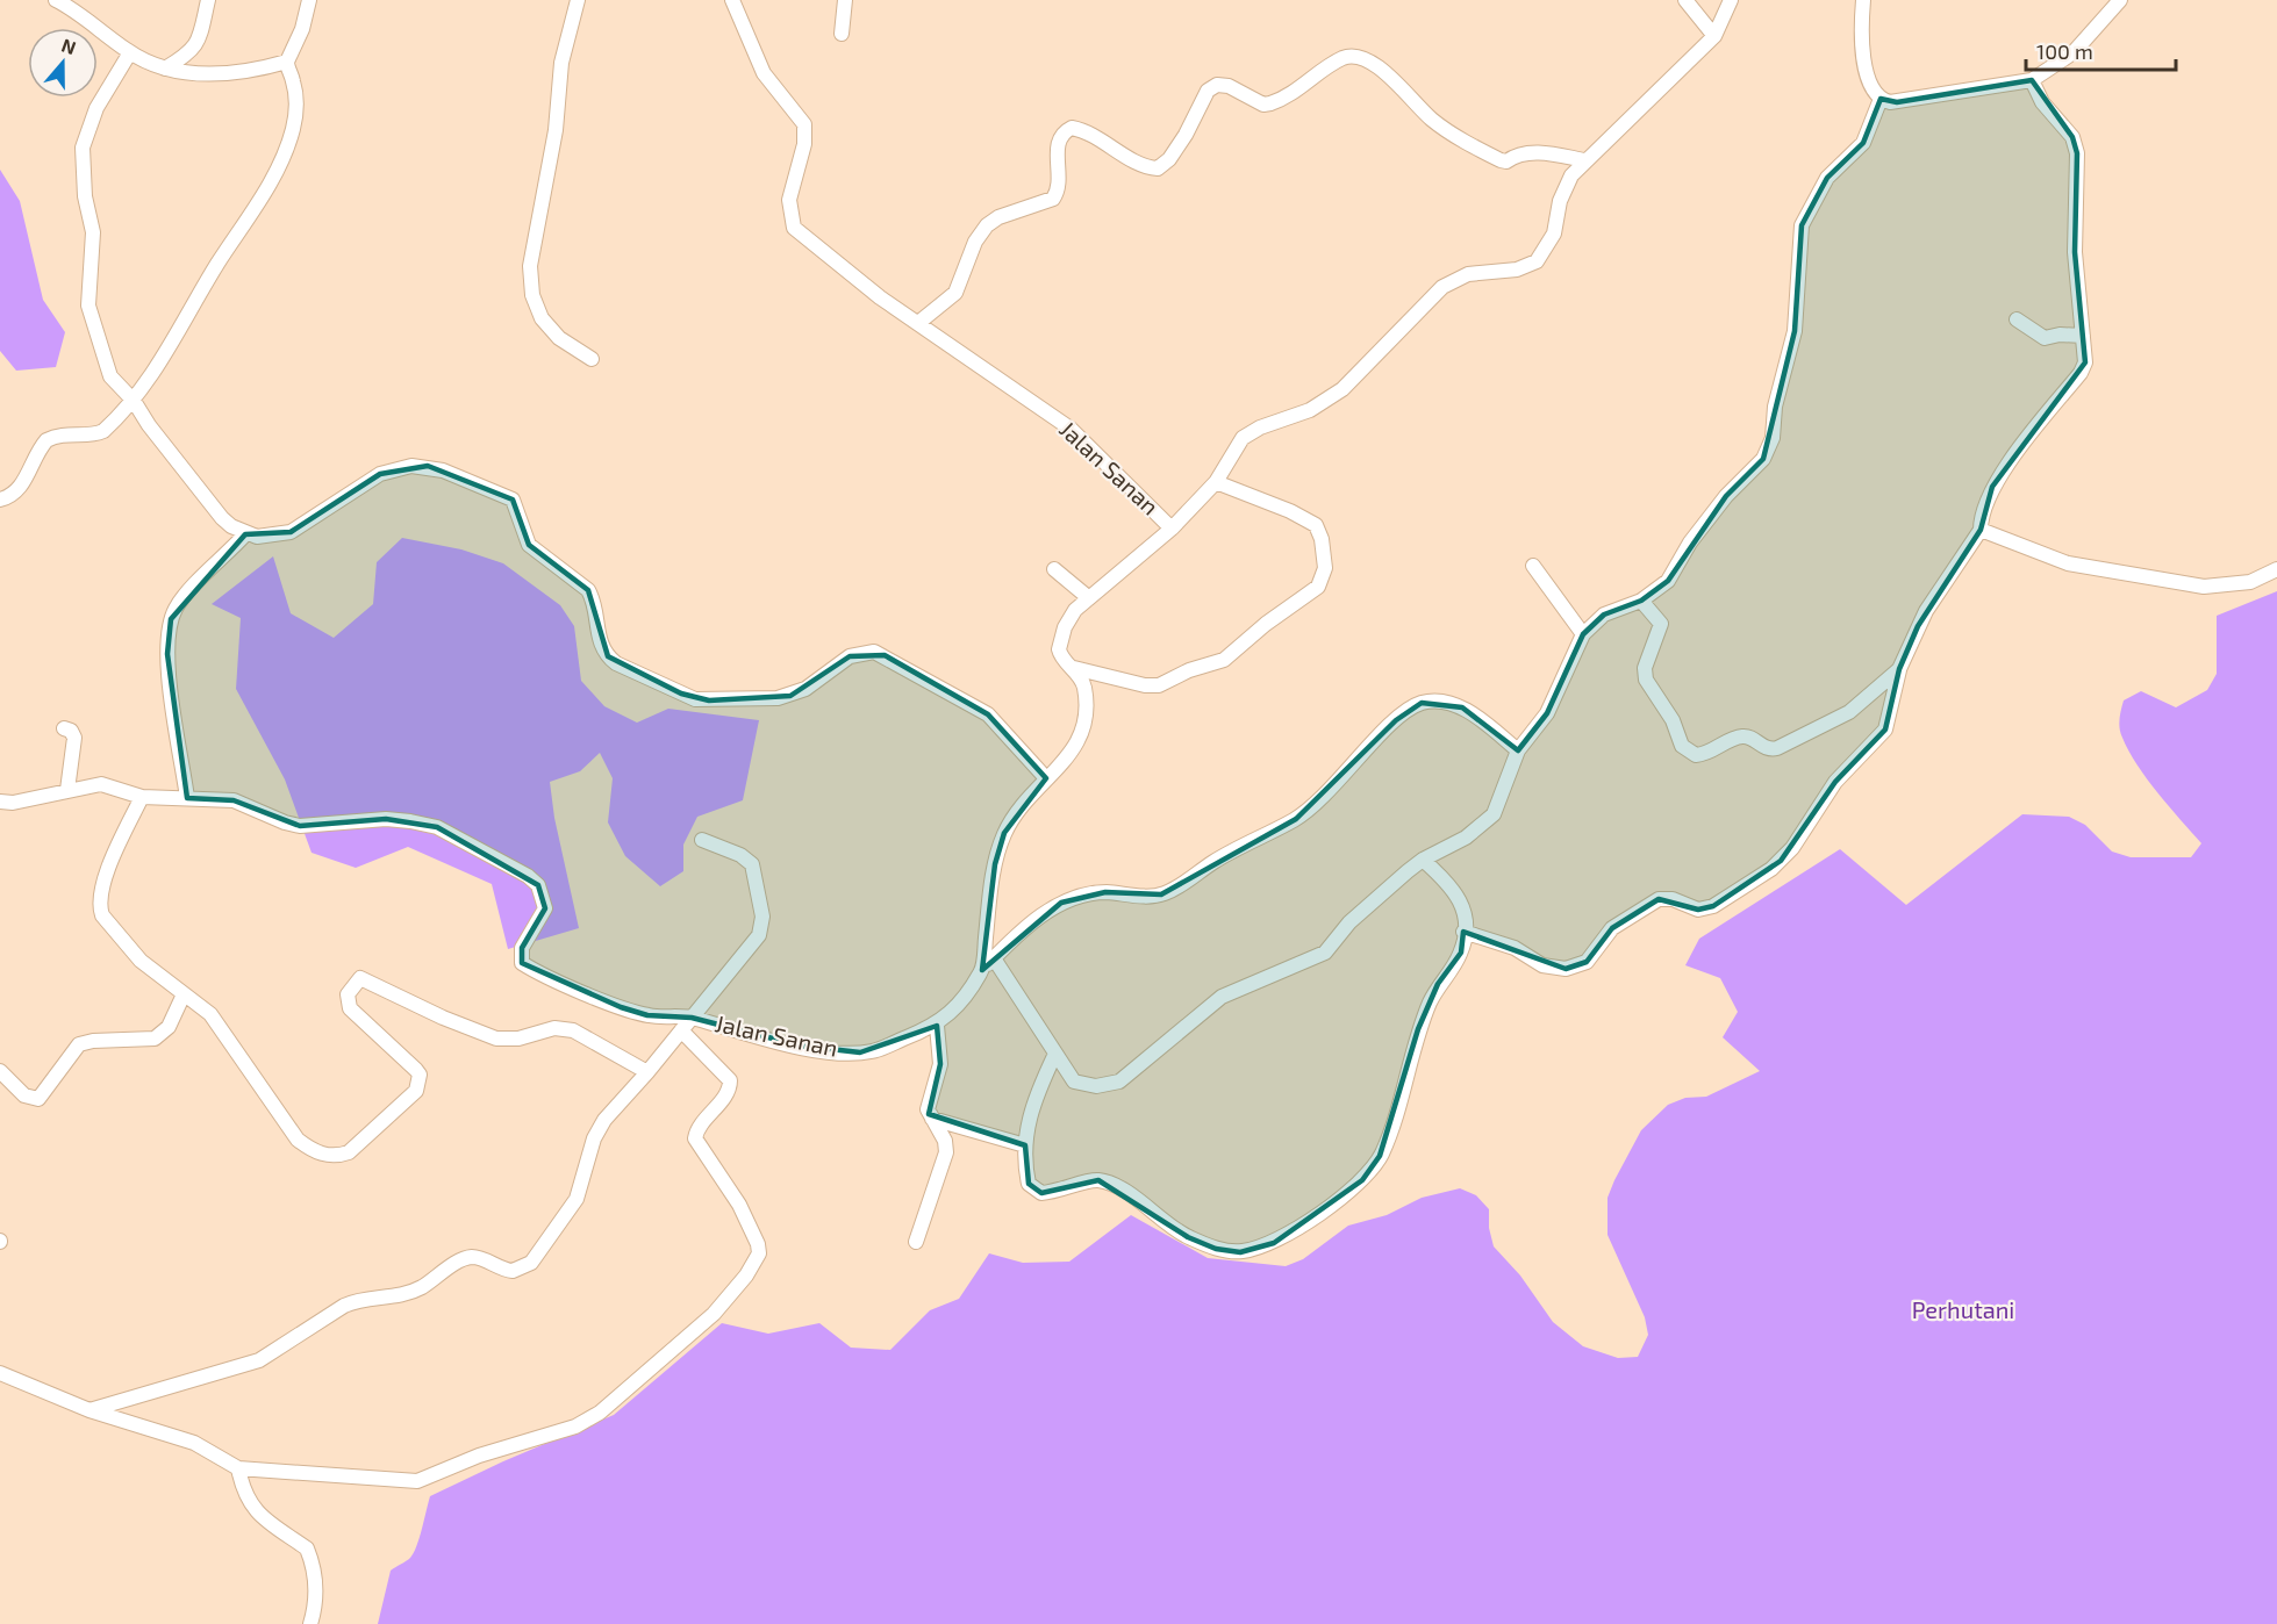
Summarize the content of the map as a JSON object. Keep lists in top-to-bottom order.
{
  "streets": {
    "street": ["Jalan Sanan"]
  },
  "parks": ["Perhutani"],
  "scale_bar": "100 m",
  "north": "top"
}
